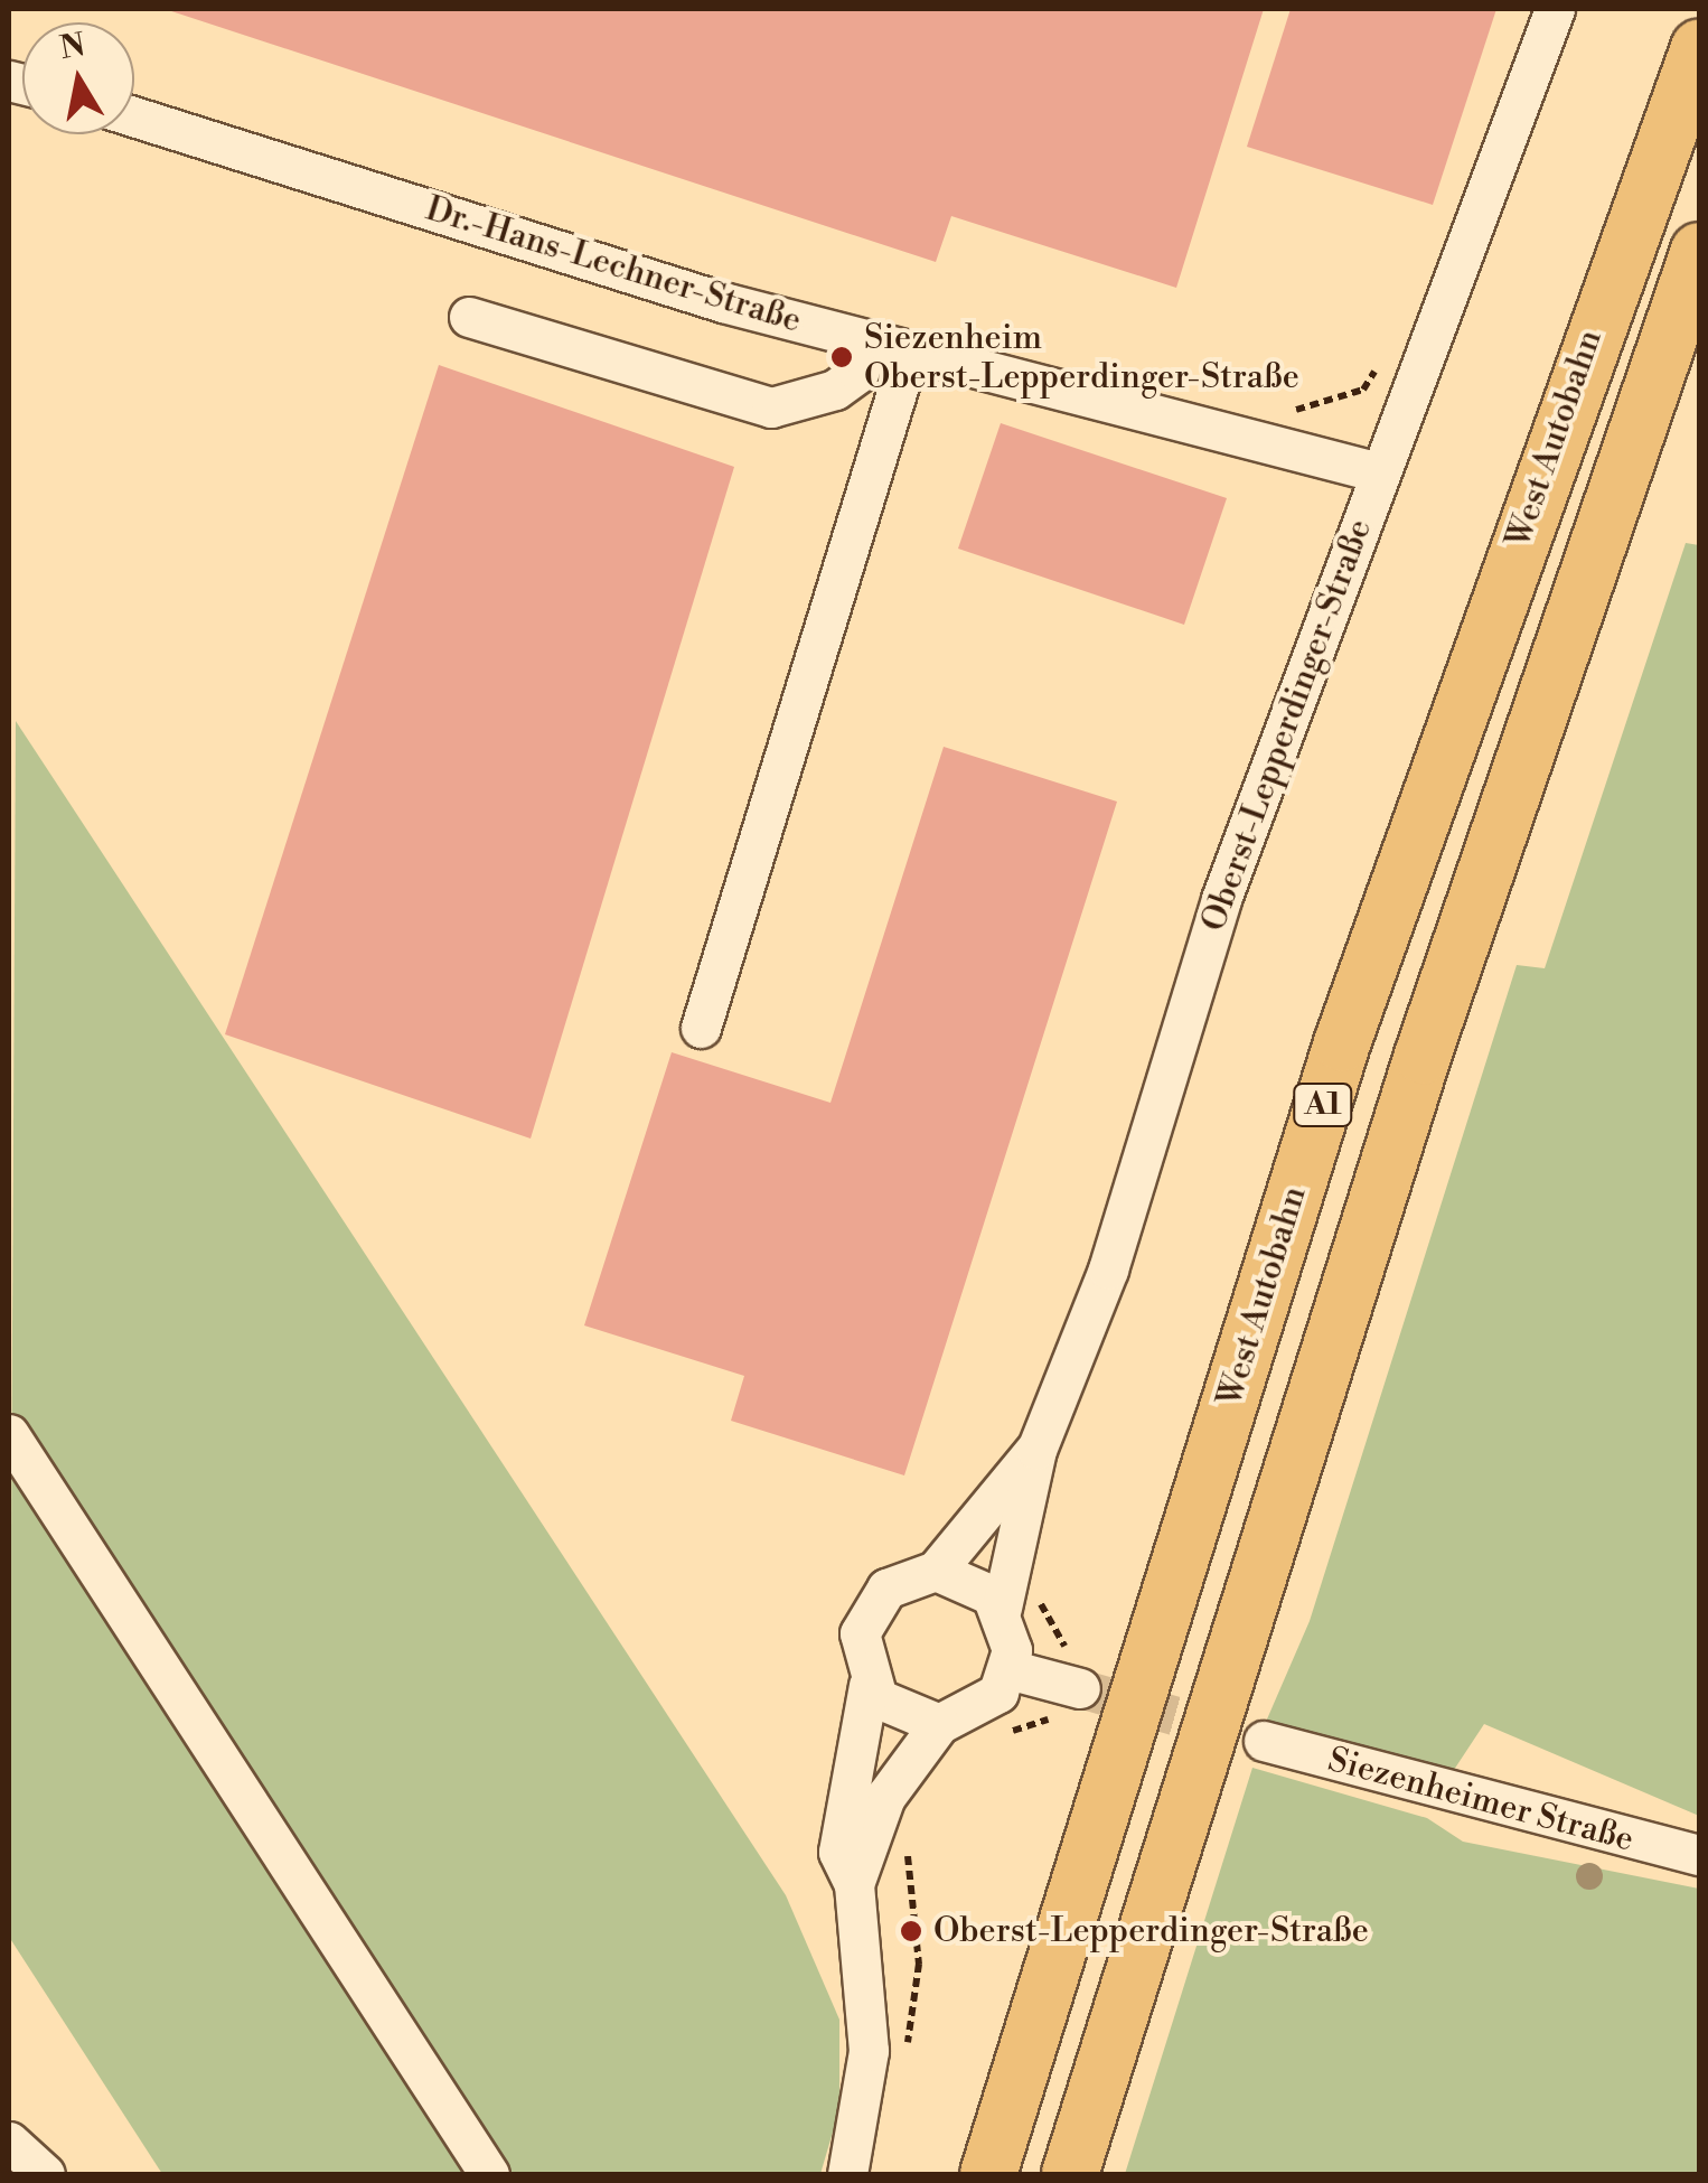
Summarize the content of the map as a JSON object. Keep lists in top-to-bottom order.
{
  "streets": {
    "highway": ["West Autobahn", "A1"],
    "street": ["Dr.-Hans-Lechner-Straße", "Oberst-Lepperdinger-Straße", "Siezenheimer Straße"]
  },
  "crossings": [
    ["Dr.-Hans-Lechner-Straße", "Oberst-Lepperdinger-Straße"]
  ],
  "places": ["Siezenheim Oberst-Lepperdinger-Straße", "Oberst-Lepperdinger-Straße"],
  "north": "top"
}
